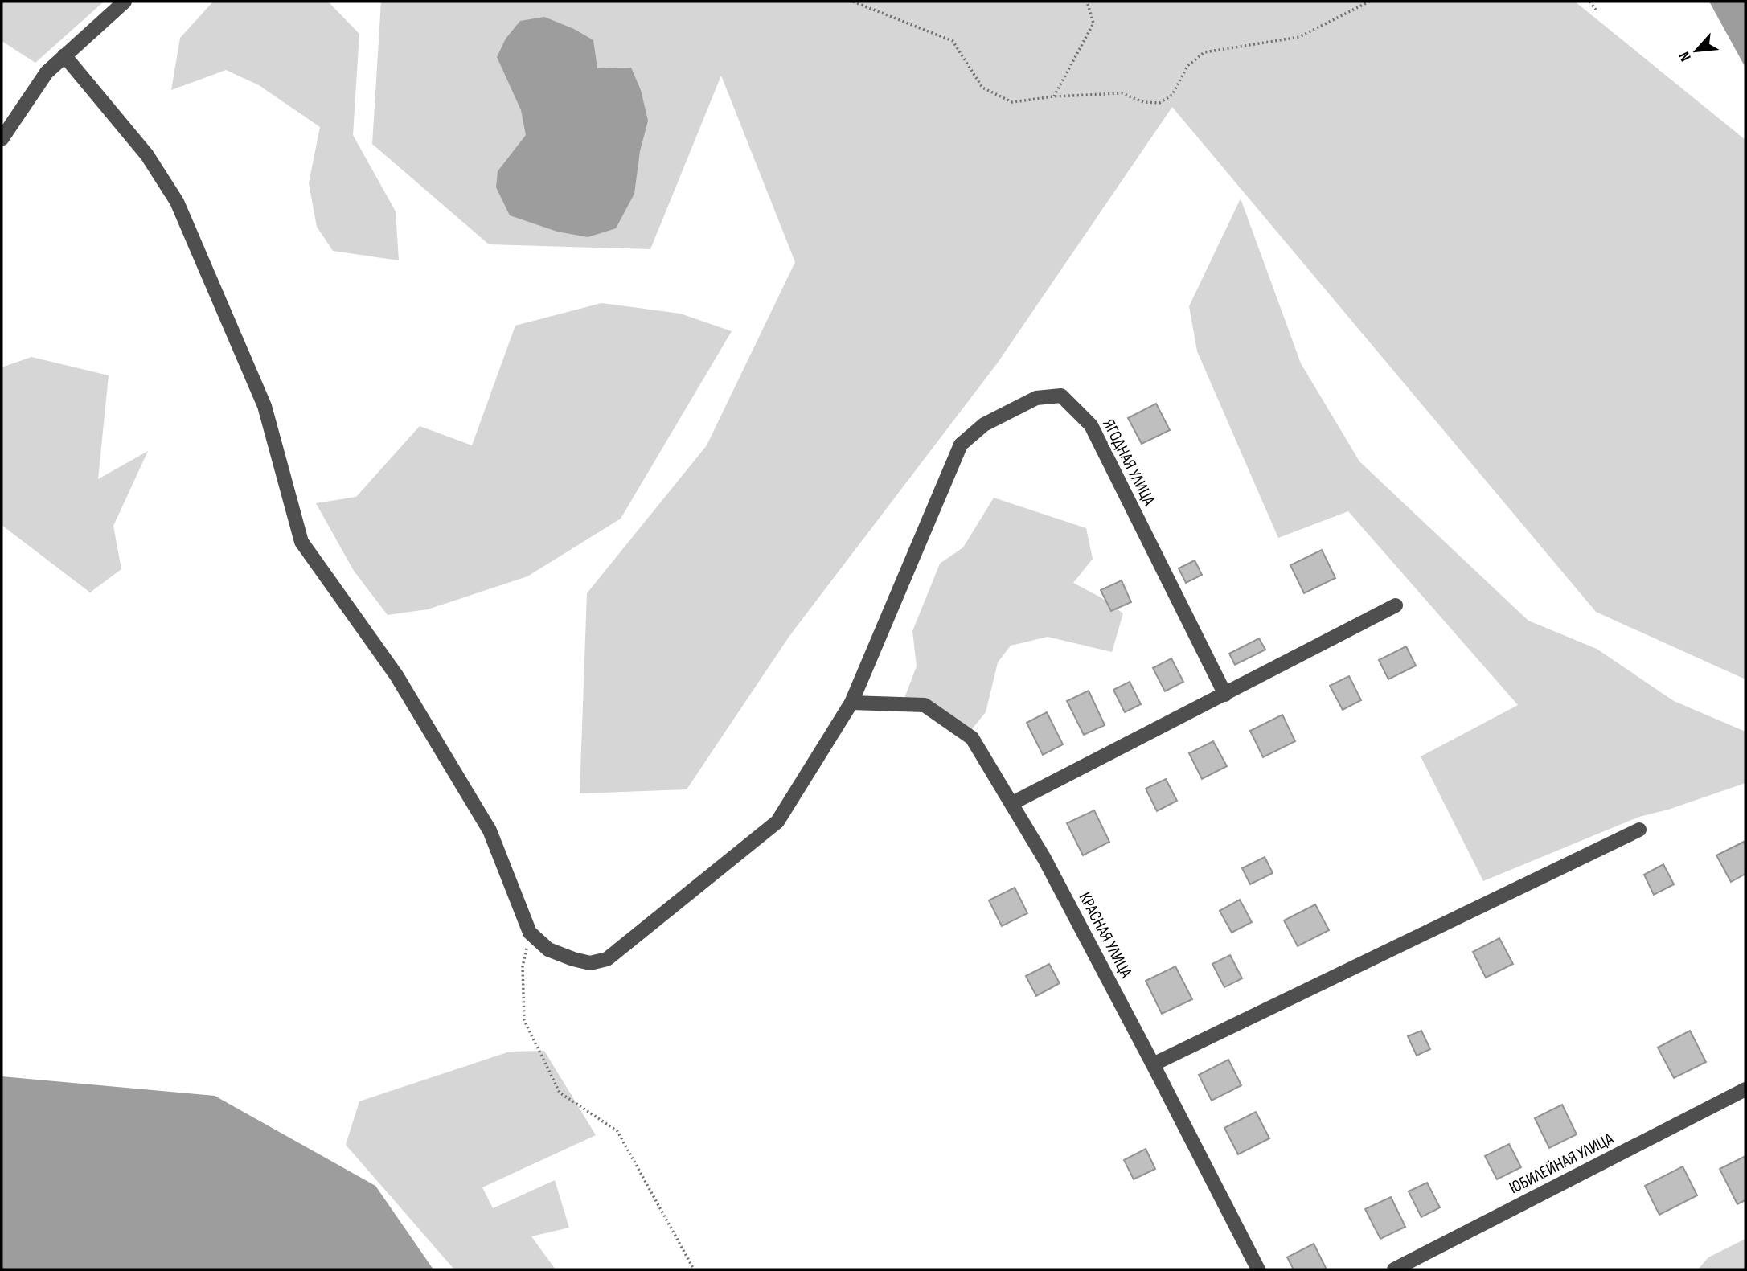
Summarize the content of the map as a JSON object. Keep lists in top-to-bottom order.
{
  "streets": {
    "street": ["ЯГОДНАЯ УЛИЦА", "КРАСНАЯ УЛИЦА", "ЮБИЛЕЙНАЯ УЛИЦА"]
  },
  "crossings": [
    ["ЯГОДНАЯ УЛИЦА", "КРАСНАЯ УЛИЦА"]
  ],
  "north": "bottom left"
}
